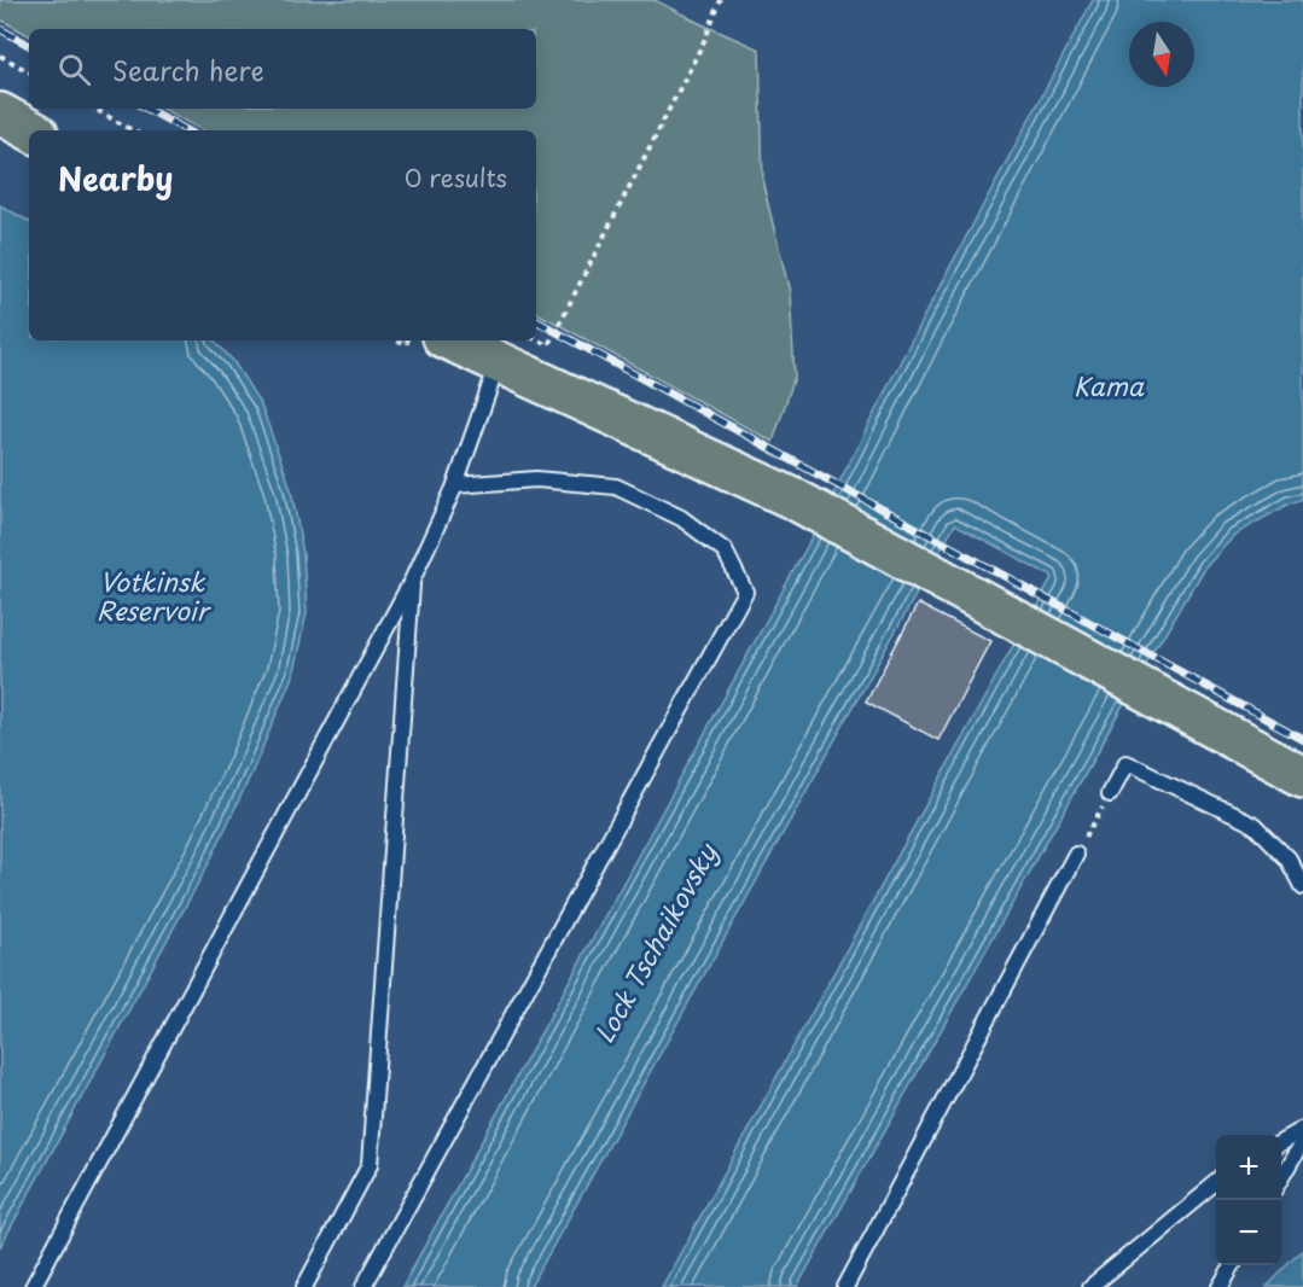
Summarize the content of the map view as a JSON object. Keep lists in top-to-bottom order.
{
  "water": ["Kama", "Votkinsk Reservoir", "Lock Tschaikovsky"],
  "north": "bottom",
  "page": {
    "search": "Search here",
    "heading": ["Nearby", "0 results"],
    "map_buttons": ["+", "−"]
  }
}
